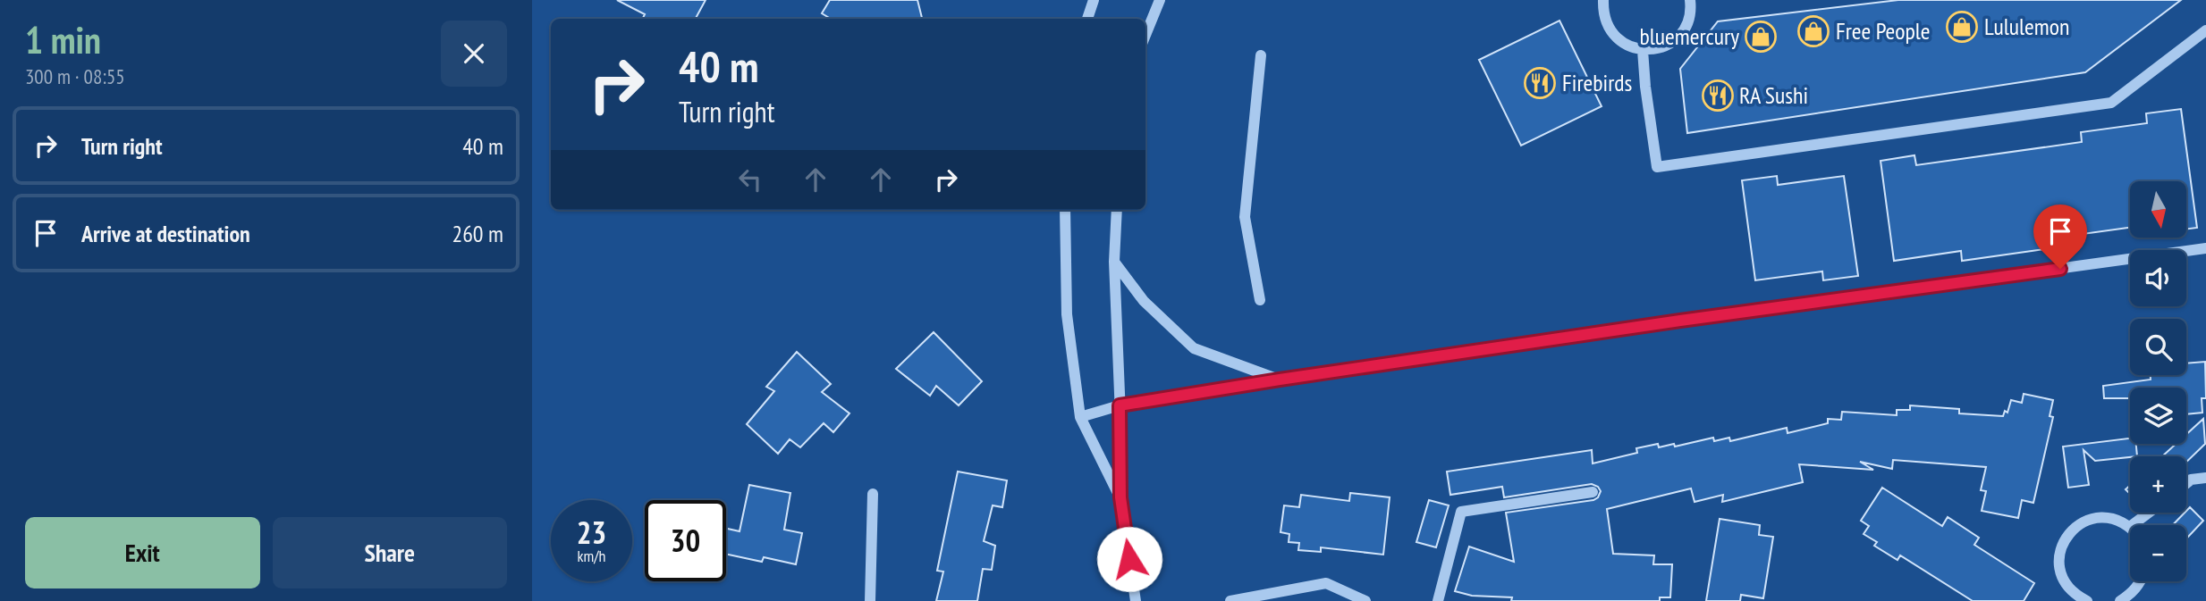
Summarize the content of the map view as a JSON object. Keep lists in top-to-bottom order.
{
  "places": {
    "shop": ["Lululemon", "Free People", "bluemercury"],
    "restaurant": ["Firebirds", "RA Sushi"]
  },
  "north": "bottom",
  "page": {
    "heading": ["1 min", "300 m · 08:55"],
    "turn": ["40 m", "Turn right"],
    "list": [
      {
        "name": "Turn right",
        "value": "40 m"
      },
      {
        "name": "Arrive at destination",
        "value": "260 m"
      }
    ],
    "map_buttons": ["+", "−"],
    "speed": "23 km/h",
    "limit": "30",
    "buttons": ["Exit", "Share"]
  }
}
